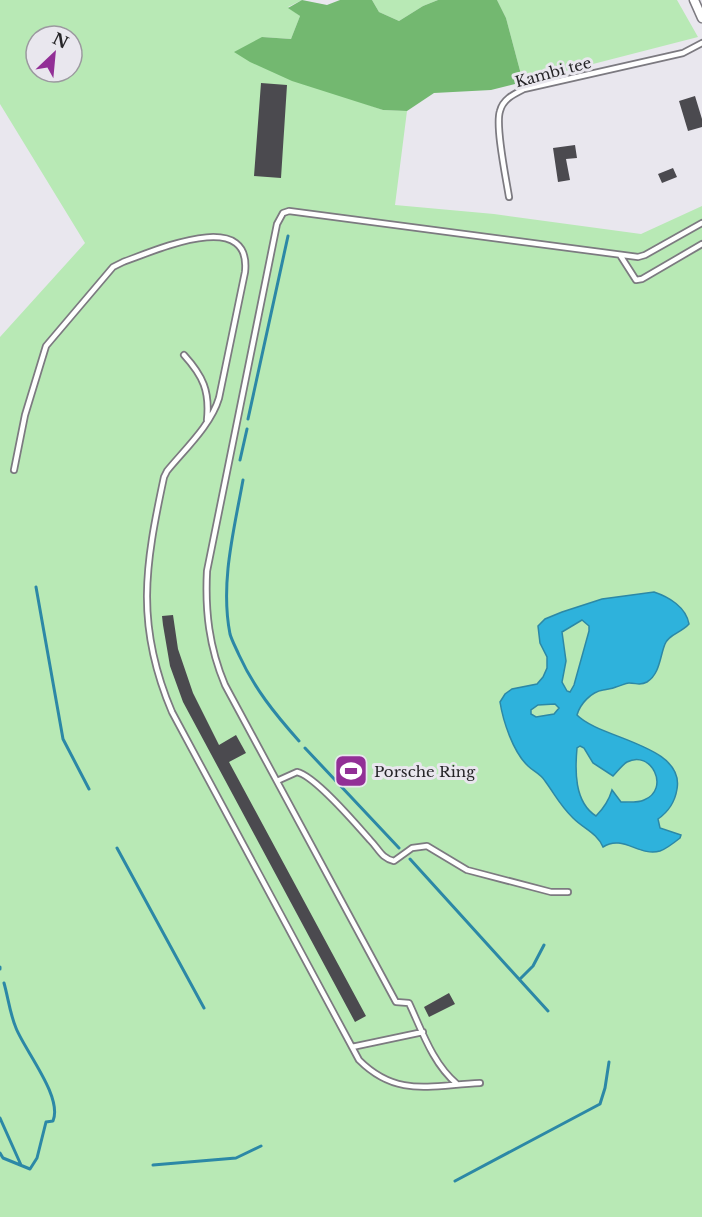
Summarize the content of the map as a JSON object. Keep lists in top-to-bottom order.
{
  "streets": {
    "lane": ["Kambi tee"]
  },
  "places": {
    "sports": ["Porsche Ring"]
  },
  "north": "top right"
}
